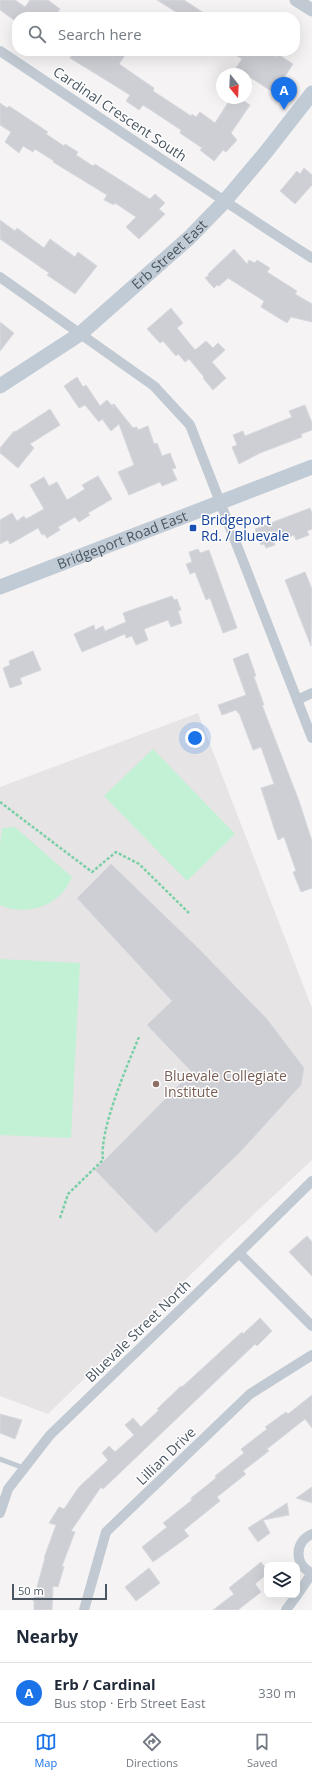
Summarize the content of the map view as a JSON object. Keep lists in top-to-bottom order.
{
  "streets": {
    "main road": ["Erb Street East", "Bridgeport Road East"],
    "street": ["Cardinal Crescent South", "Bluevale Street North", "Lillian Drive"]
  },
  "crossings": [
    ["Cardinal Crescent South", "Erb Street East"]
  ],
  "places": {
    "transit": ["Bridgeport Rd. / Bluevale"],
    "other": ["Bluevale Collegiate Institute"]
  },
  "scale_bar": "50 m",
  "north": "bottom",
  "page": {
    "search": "Search here",
    "pins": "A",
    "scale": "50 m",
    "heading": "Nearby",
    "list": [
      {
        "mark": "A",
        "name": "Erb / Cardinal",
        "note": "Bus stop · Erb Street East",
        "value": "330 m"
      }
    ],
    "nav": ["Map", "Directions", "Saved"]
  }
}
